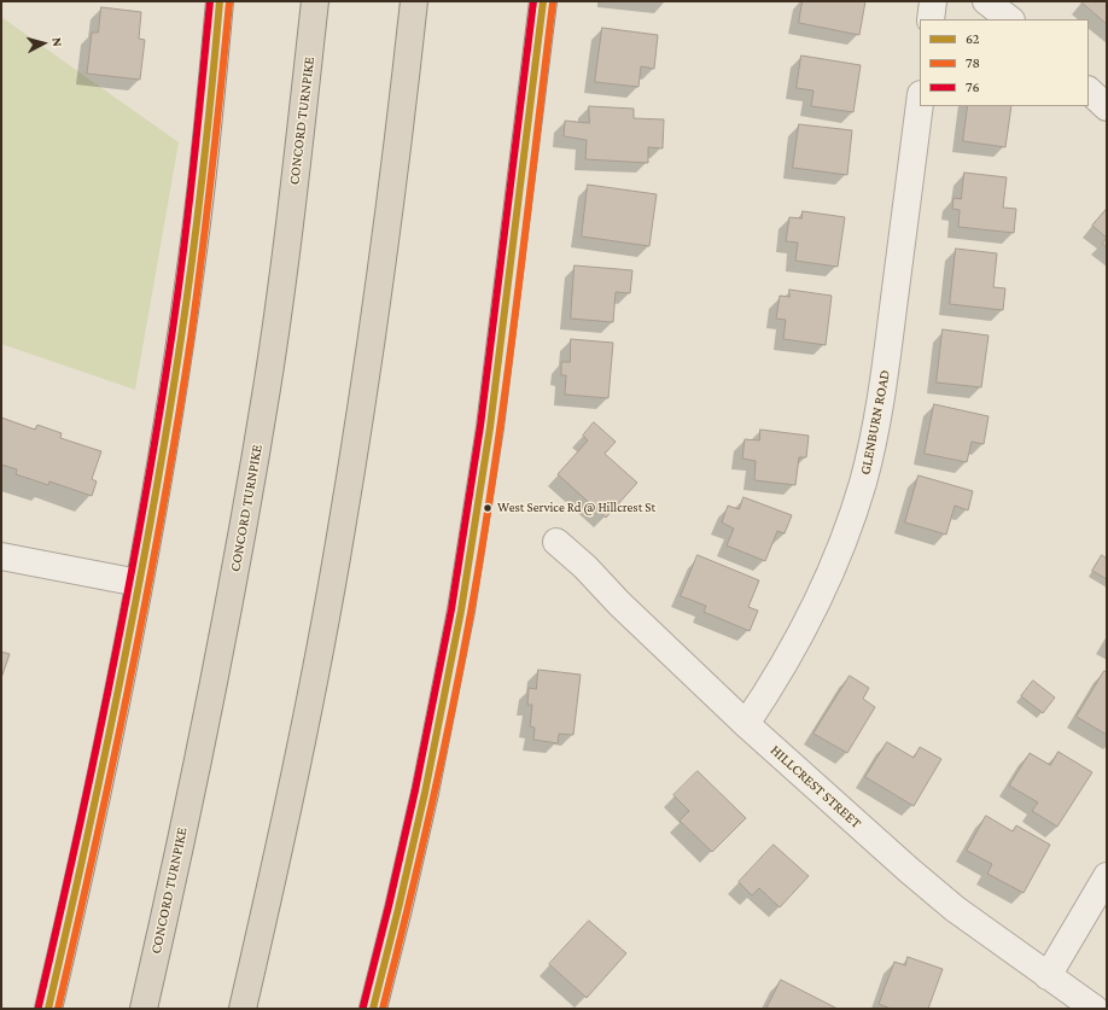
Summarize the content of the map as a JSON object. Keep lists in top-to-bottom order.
{
  "streets": {
    "highway": ["CONCORD TURNPIKE"],
    "street": ["GLENBURN ROAD", "HILLCREST STREET"]
  },
  "crossings": [
    ["GLENBURN ROAD", "HILLCREST STREET"]
  ],
  "places": ["West Service Rd @ Hillcrest St"],
  "lines": ["transit line 62", "transit line 76", "transit line 78"],
  "legend": ["62", "78", "76"],
  "north": "right"
}
